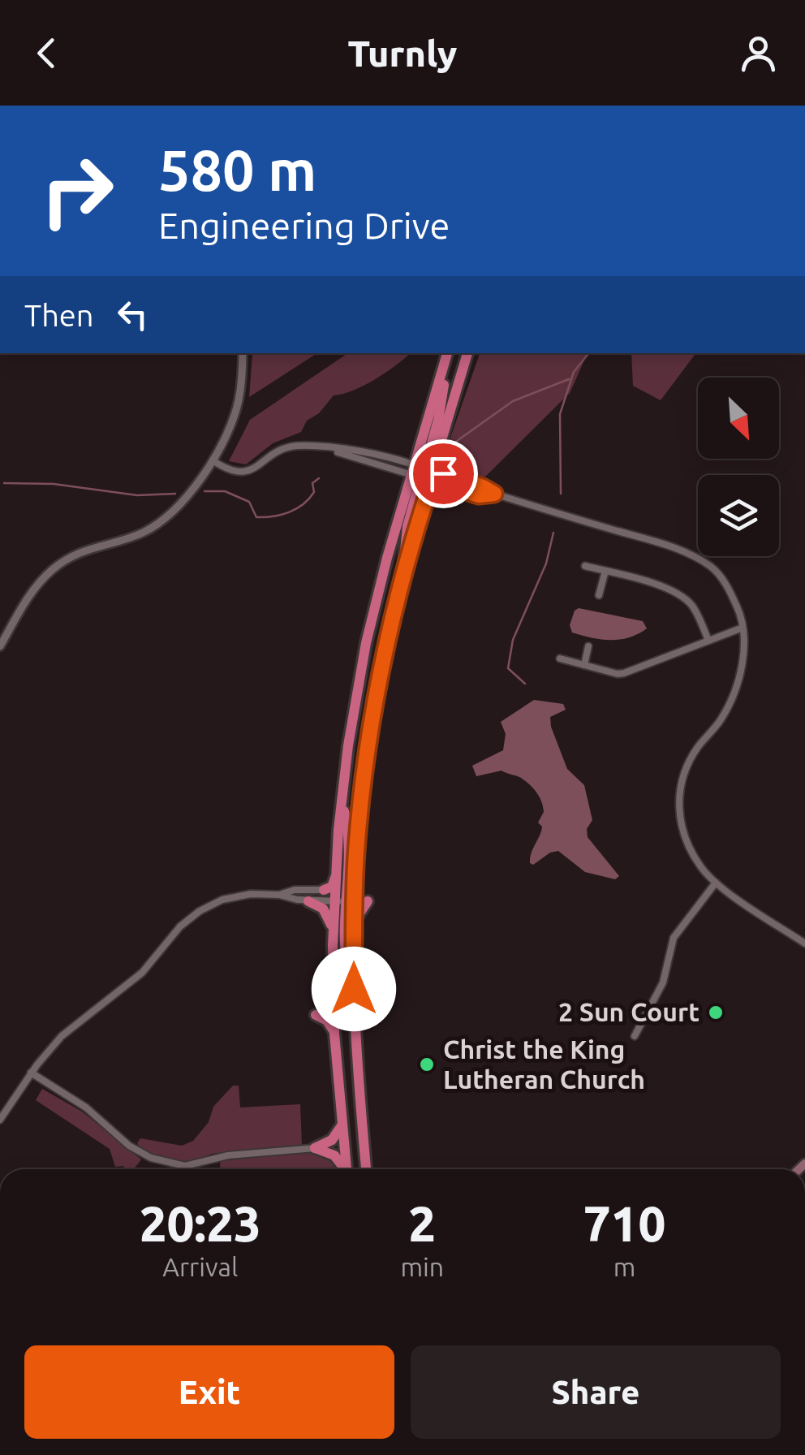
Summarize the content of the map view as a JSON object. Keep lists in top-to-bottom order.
{
  "places": ["2 Sun Court", "Christ the King Lutheran Church"],
  "north": "bottom right",
  "page": {
    "header": "Turnly",
    "turn": ["580 m", "Engineering Drive"],
    "then": "Then",
    "eta": [
      "20:23",
      "Arrival",
      "2",
      "min",
      "710",
      "m"
    ],
    "buttons": ["Exit", "Share"]
  }
}
